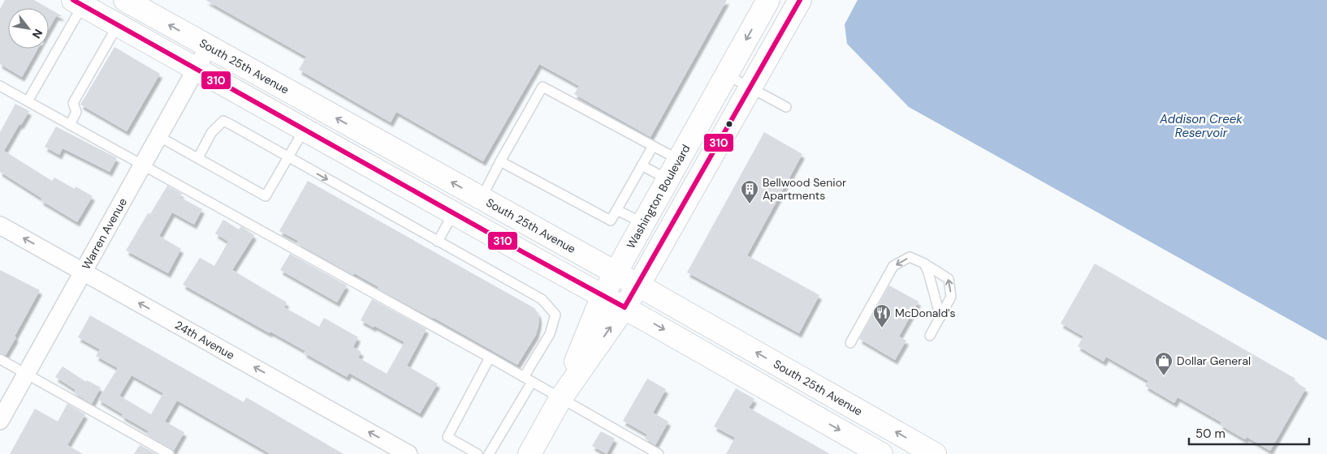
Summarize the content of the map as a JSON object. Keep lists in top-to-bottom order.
{
  "streets": {
    "main road": ["South 25th Avenue", "Washington Boulevard"],
    "street": ["Warren Avenue", "24th Avenue"]
  },
  "crossings": [
    ["South 25th Avenue", "Washington Boulevard"],
    ["South 25th Avenue", "Warren Avenue"],
    ["Warren Avenue", "24th Avenue"]
  ],
  "one_way": ["24th Avenue"],
  "water": ["Addison Creek Reservoir"],
  "places": {
    "building": ["Bellwood Senior Apartments"],
    "restaurant": ["McDonald's"],
    "shop": ["Dollar General"]
  },
  "lines": ["transit line 310"],
  "scale_bar": "50 m",
  "north": "bottom right"
}
